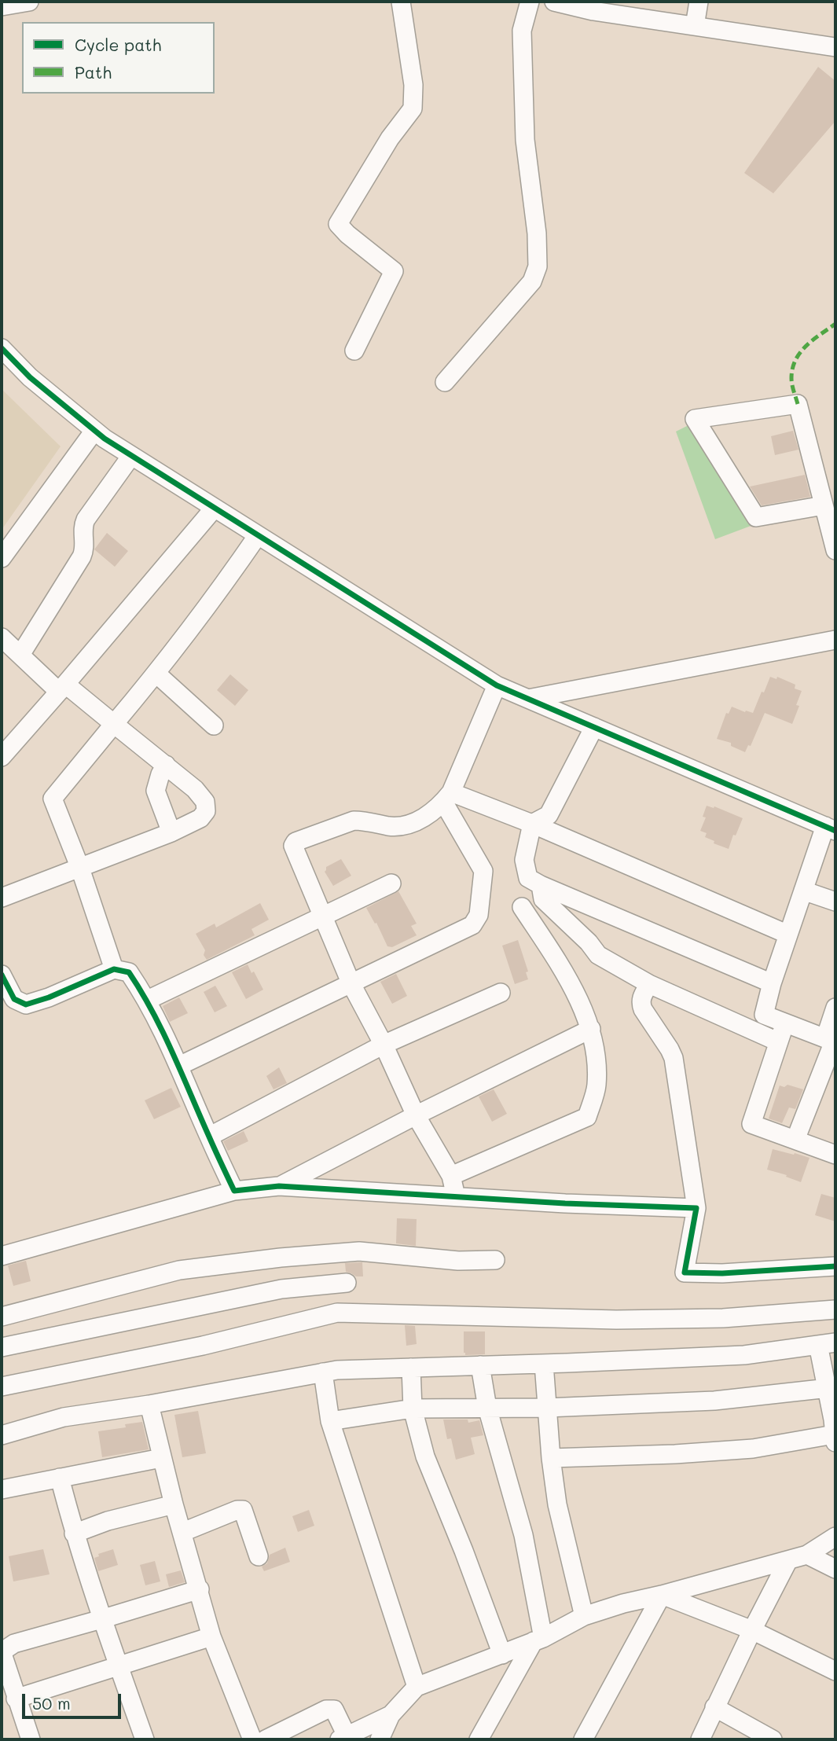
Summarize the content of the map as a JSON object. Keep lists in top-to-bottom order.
{
  "legend": ["Cycle path", "Path"],
  "scale_bar": "50 m"
}
